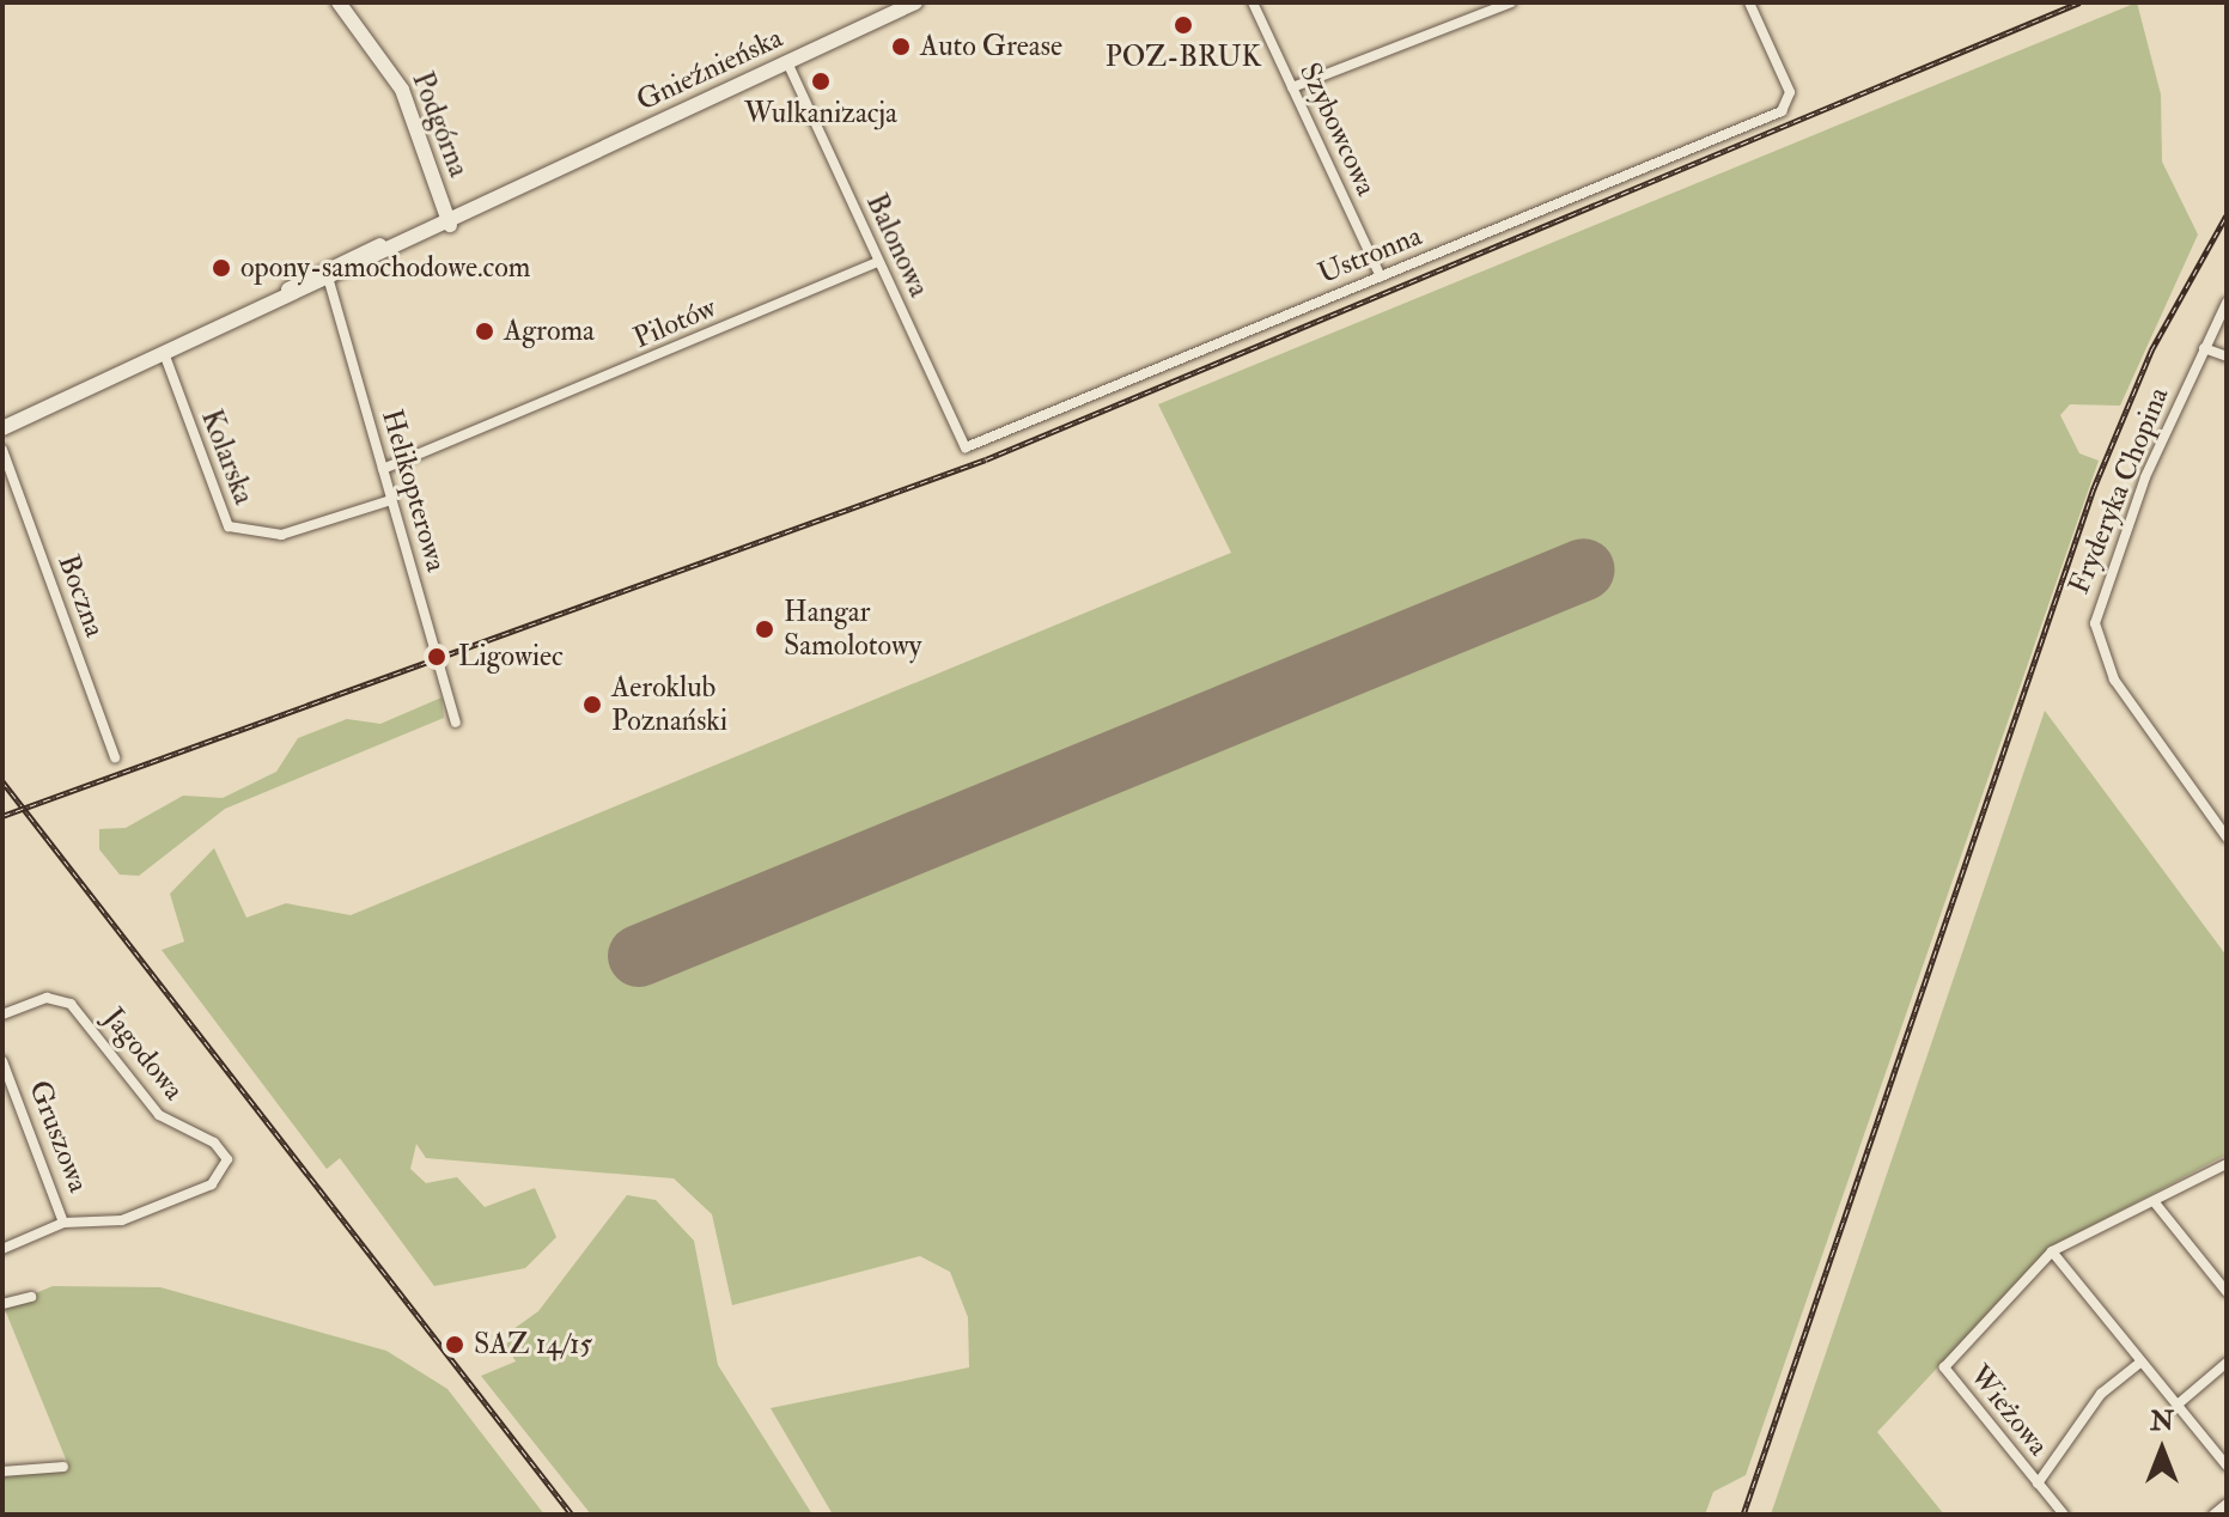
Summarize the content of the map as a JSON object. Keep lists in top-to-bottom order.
{
  "streets": {
    "main road": ["Gnieźnieńska", "Podgórna"],
    "street": [
      "Szybowcowa",
      "Balonowa",
      "Ustronna",
      "Pilotów",
      "Kolarska",
      "Helikopterowa",
      "Fryderyka Chopina",
      "Boczna",
      "Jagodowa",
      "Gruszowa",
      "Wieżowa"
    ]
  },
  "crossings": [
    ["Gnieźnieńska", "Podgórna"],
    ["Gnieźnieńska", "Balonowa"],
    ["Gnieźnieńska", "Kolarska"],
    ["Gnieźnieńska", "Helikopterowa"],
    ["Szybowcowa", "Ustronna"],
    ["Balonowa", "Ustronna"],
    ["Balonowa", "Pilotów"],
    ["Pilotów", "Helikopterowa"],
    ["Kolarska", "Helikopterowa"],
    ["Jagodowa", "Gruszowa"]
  ],
  "places": [
    "POZ-BRUK",
    "Auto Grease",
    "Wulkanizacja",
    "opony-samochodowe.com",
    "Agroma",
    "Hangar Samolotowy",
    "Ligowiec",
    "Aeroklub Poznański",
    "SAZ 14/15"
  ],
  "north": "top"
}
